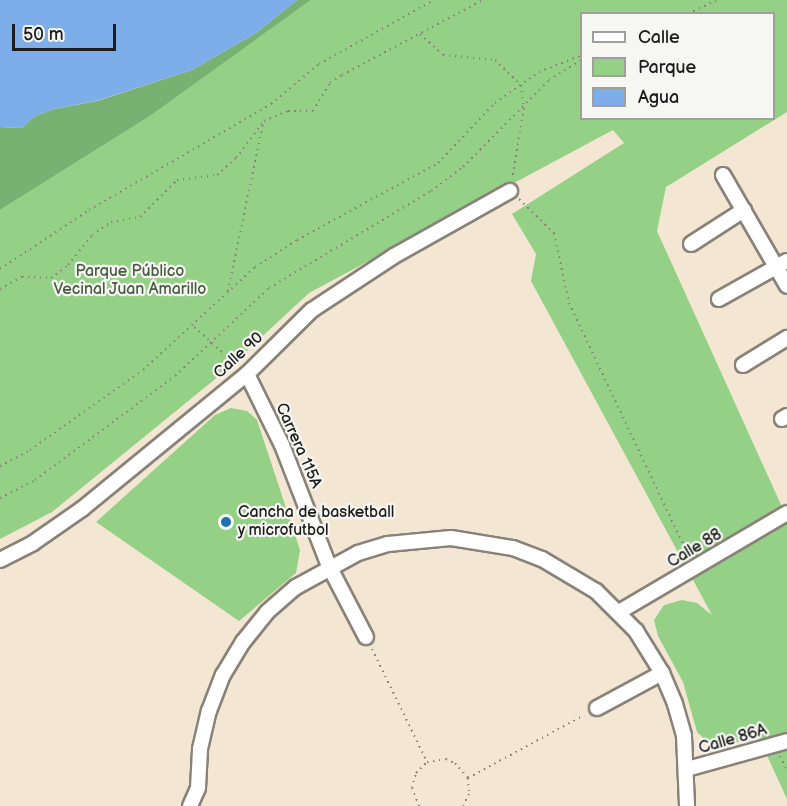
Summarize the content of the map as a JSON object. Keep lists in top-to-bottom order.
{
  "streets": {
    "street": [
      "Calle 90",
      "Carrera 115A",
      "Calle 88",
      "Calle 86A"
    ]
  },
  "crossings": [
    ["Calle 90", "Carrera 115A"]
  ],
  "parks": ["Parque Público Vecinal Juan Amarillo"],
  "places": ["Cancha de basketball y microfutbol"],
  "legend": ["Calle", "Parque", "Agua"],
  "scale_bar": "50 m"
}
